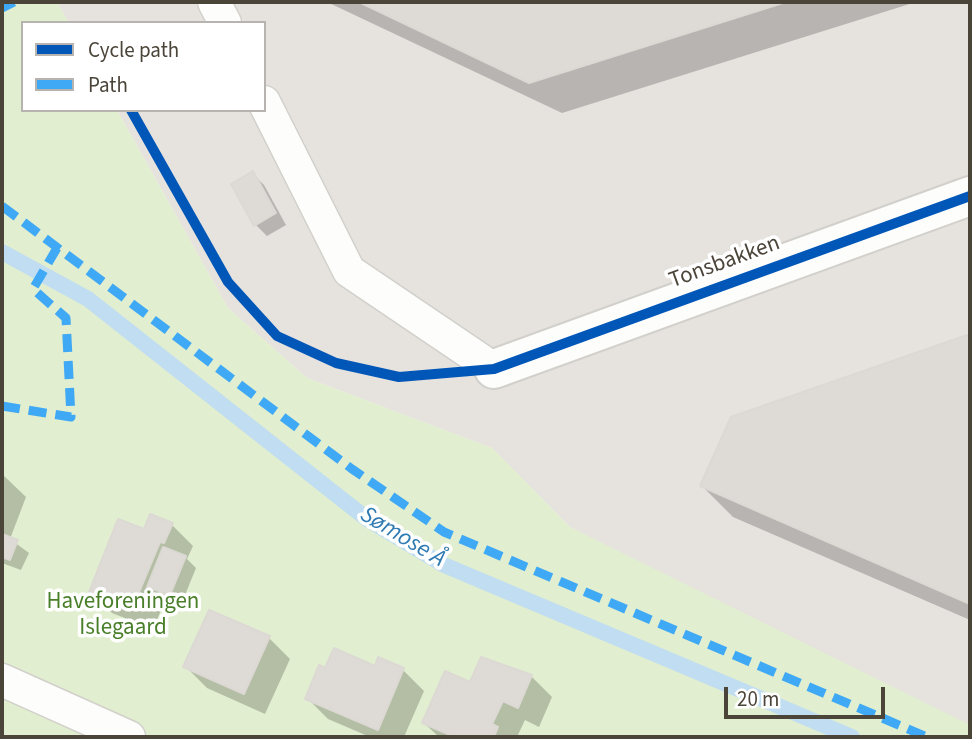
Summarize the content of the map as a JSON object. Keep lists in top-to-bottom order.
{
  "streets": {
    "street": ["Tonsbakken"]
  },
  "water": ["Sømose Å"],
  "parks": ["Haveforeningen Islegaard"],
  "legend": ["Cycle path", "Path"],
  "scale_bar": "20 m"
}
